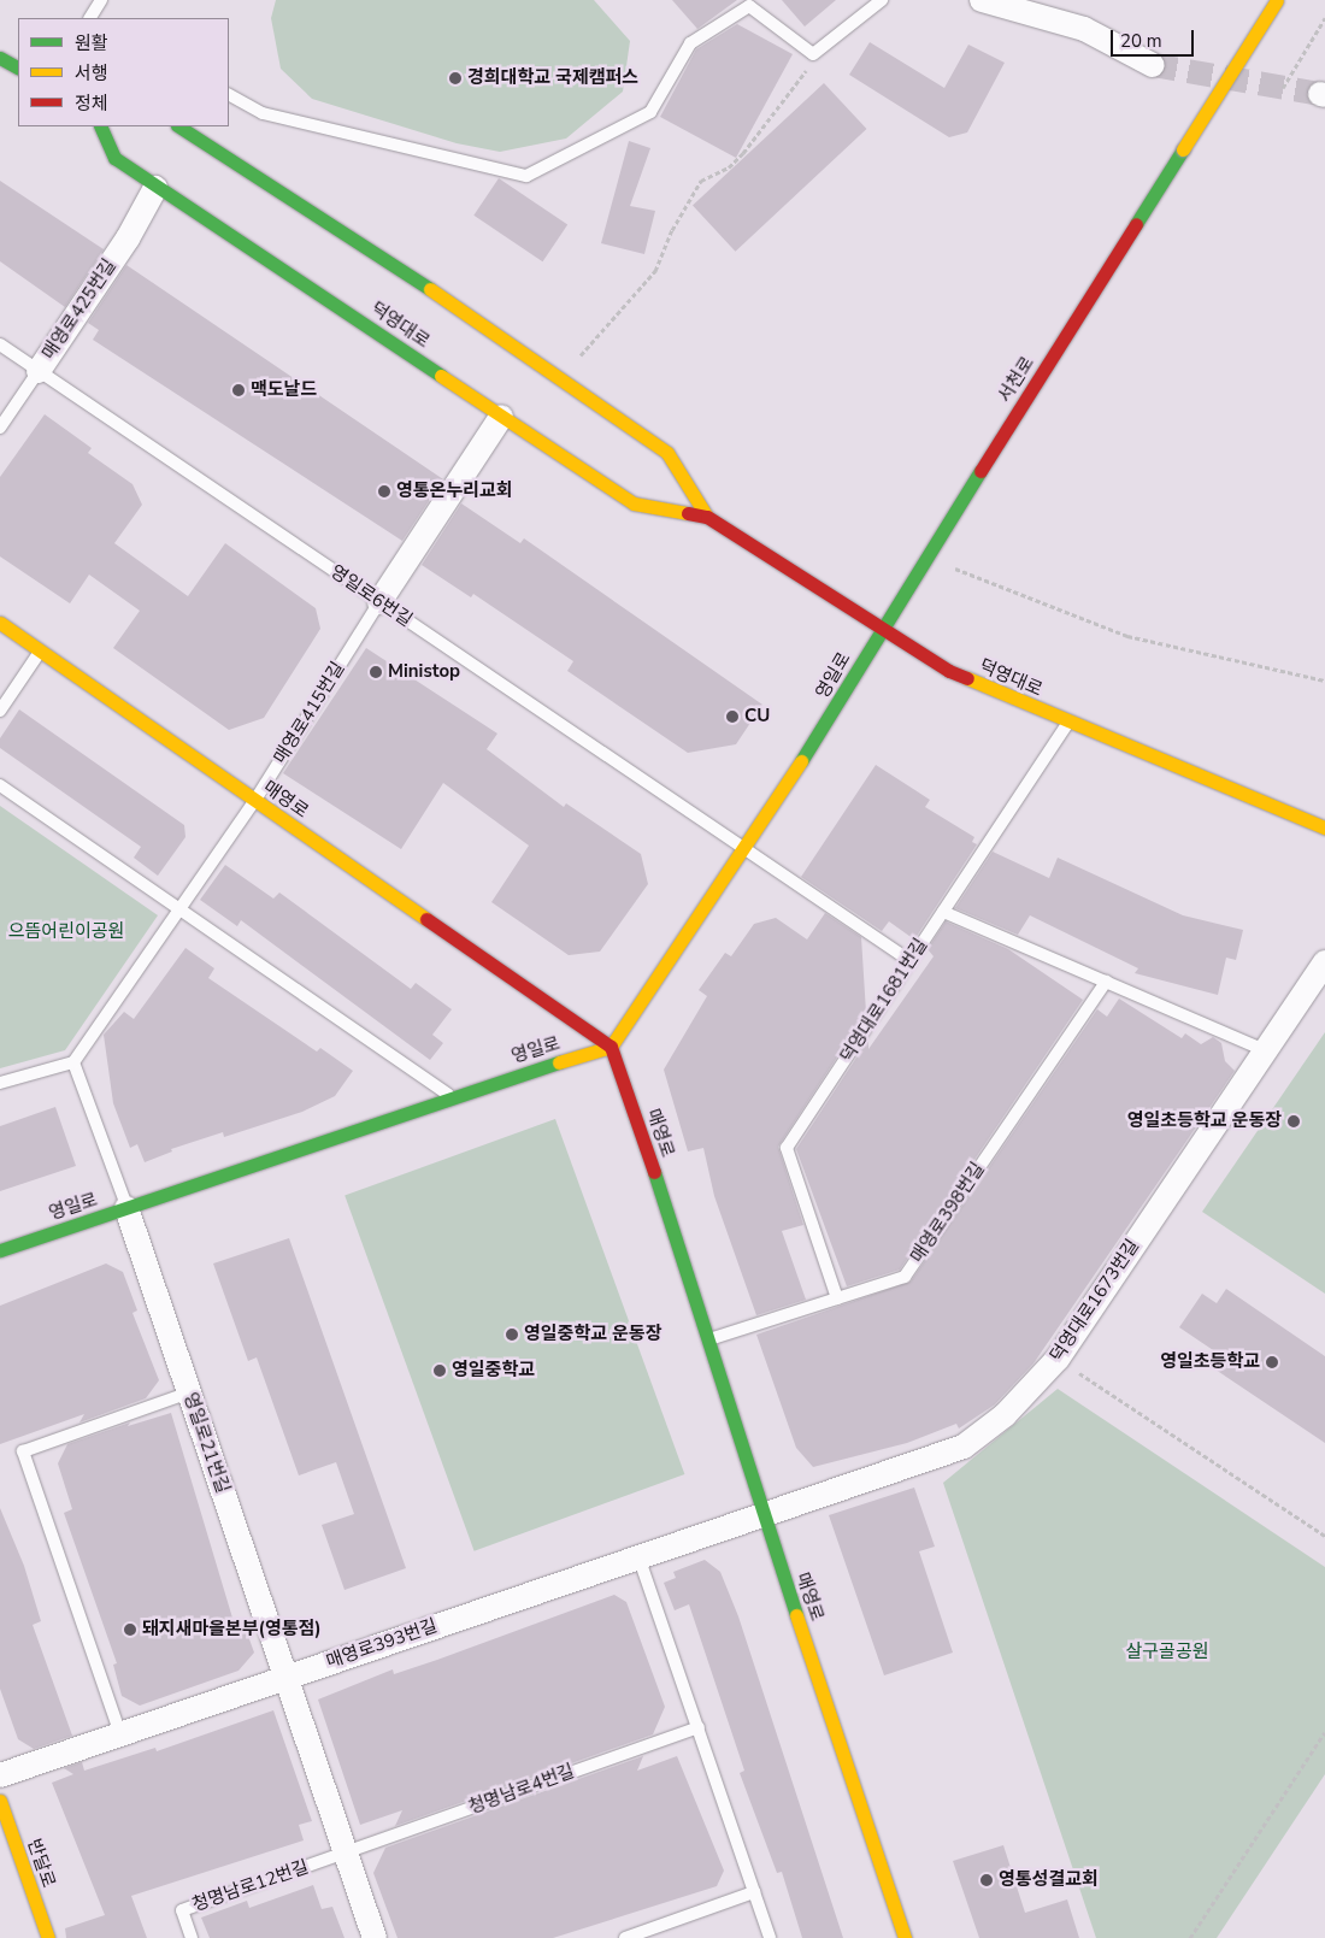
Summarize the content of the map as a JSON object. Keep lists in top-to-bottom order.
{
  "streets": {
    "street": [
      "매영로425번길",
      "덕영대로",
      "서천로",
      "영일로",
      "매영로415번길",
      "매영로",
      "덕영대로1673번길",
      "영일로21번길",
      "매영로393번길",
      "반달로"
    ],
    "lane": [
      "영일로6번길",
      "덕영대로1681번길",
      "매영로398번길",
      "청명남로4번길",
      "청명남로12번길"
    ]
  },
  "crossings": [
    ["매영로425번길", "덕영대로"],
    ["매영로425번길", "영일로6번길"],
    ["덕영대로", "서천로"],
    ["덕영대로", "영일로"],
    ["덕영대로", "매영로415번길"],
    ["덕영대로", "덕영대로1681번길"],
    ["서천로", "영일로"],
    ["영일로6번길", "영일로"],
    ["영일로6번길", "매영로415번길"],
    ["영일로6번길", "덕영대로1681번길"],
    ["영일로", "매영로"],
    ["영일로", "영일로21번길"],
    ["매영로415번길", "매영로"],
    ["매영로", "매영로398번길"],
    ["매영로", "덕영대로1673번길"],
    ["매영로", "매영로393번길"],
    ["덕영대로1681번길", "매영로398번길"],
    ["덕영대로1673번길", "매영로393번길"],
    ["영일로21번길", "매영로393번길"],
    ["청명남로4번길", "청명남로12번길"]
  ],
  "parks": ["으뜸어린이공원", "살구골공원"],
  "places": [
    "경희대학교 국제캠퍼스",
    "맥도날드",
    "영통온누리교회",
    "Ministop",
    "CU",
    "영일초등학교 운동장",
    "영일중학교 운동장",
    "영일초등학교",
    "영일중학교",
    "돼지새마을본부(영통점)",
    "영통성결교회"
  ],
  "legend": ["원활", "서행", "정체"],
  "scale_bar": "20 m"
}
